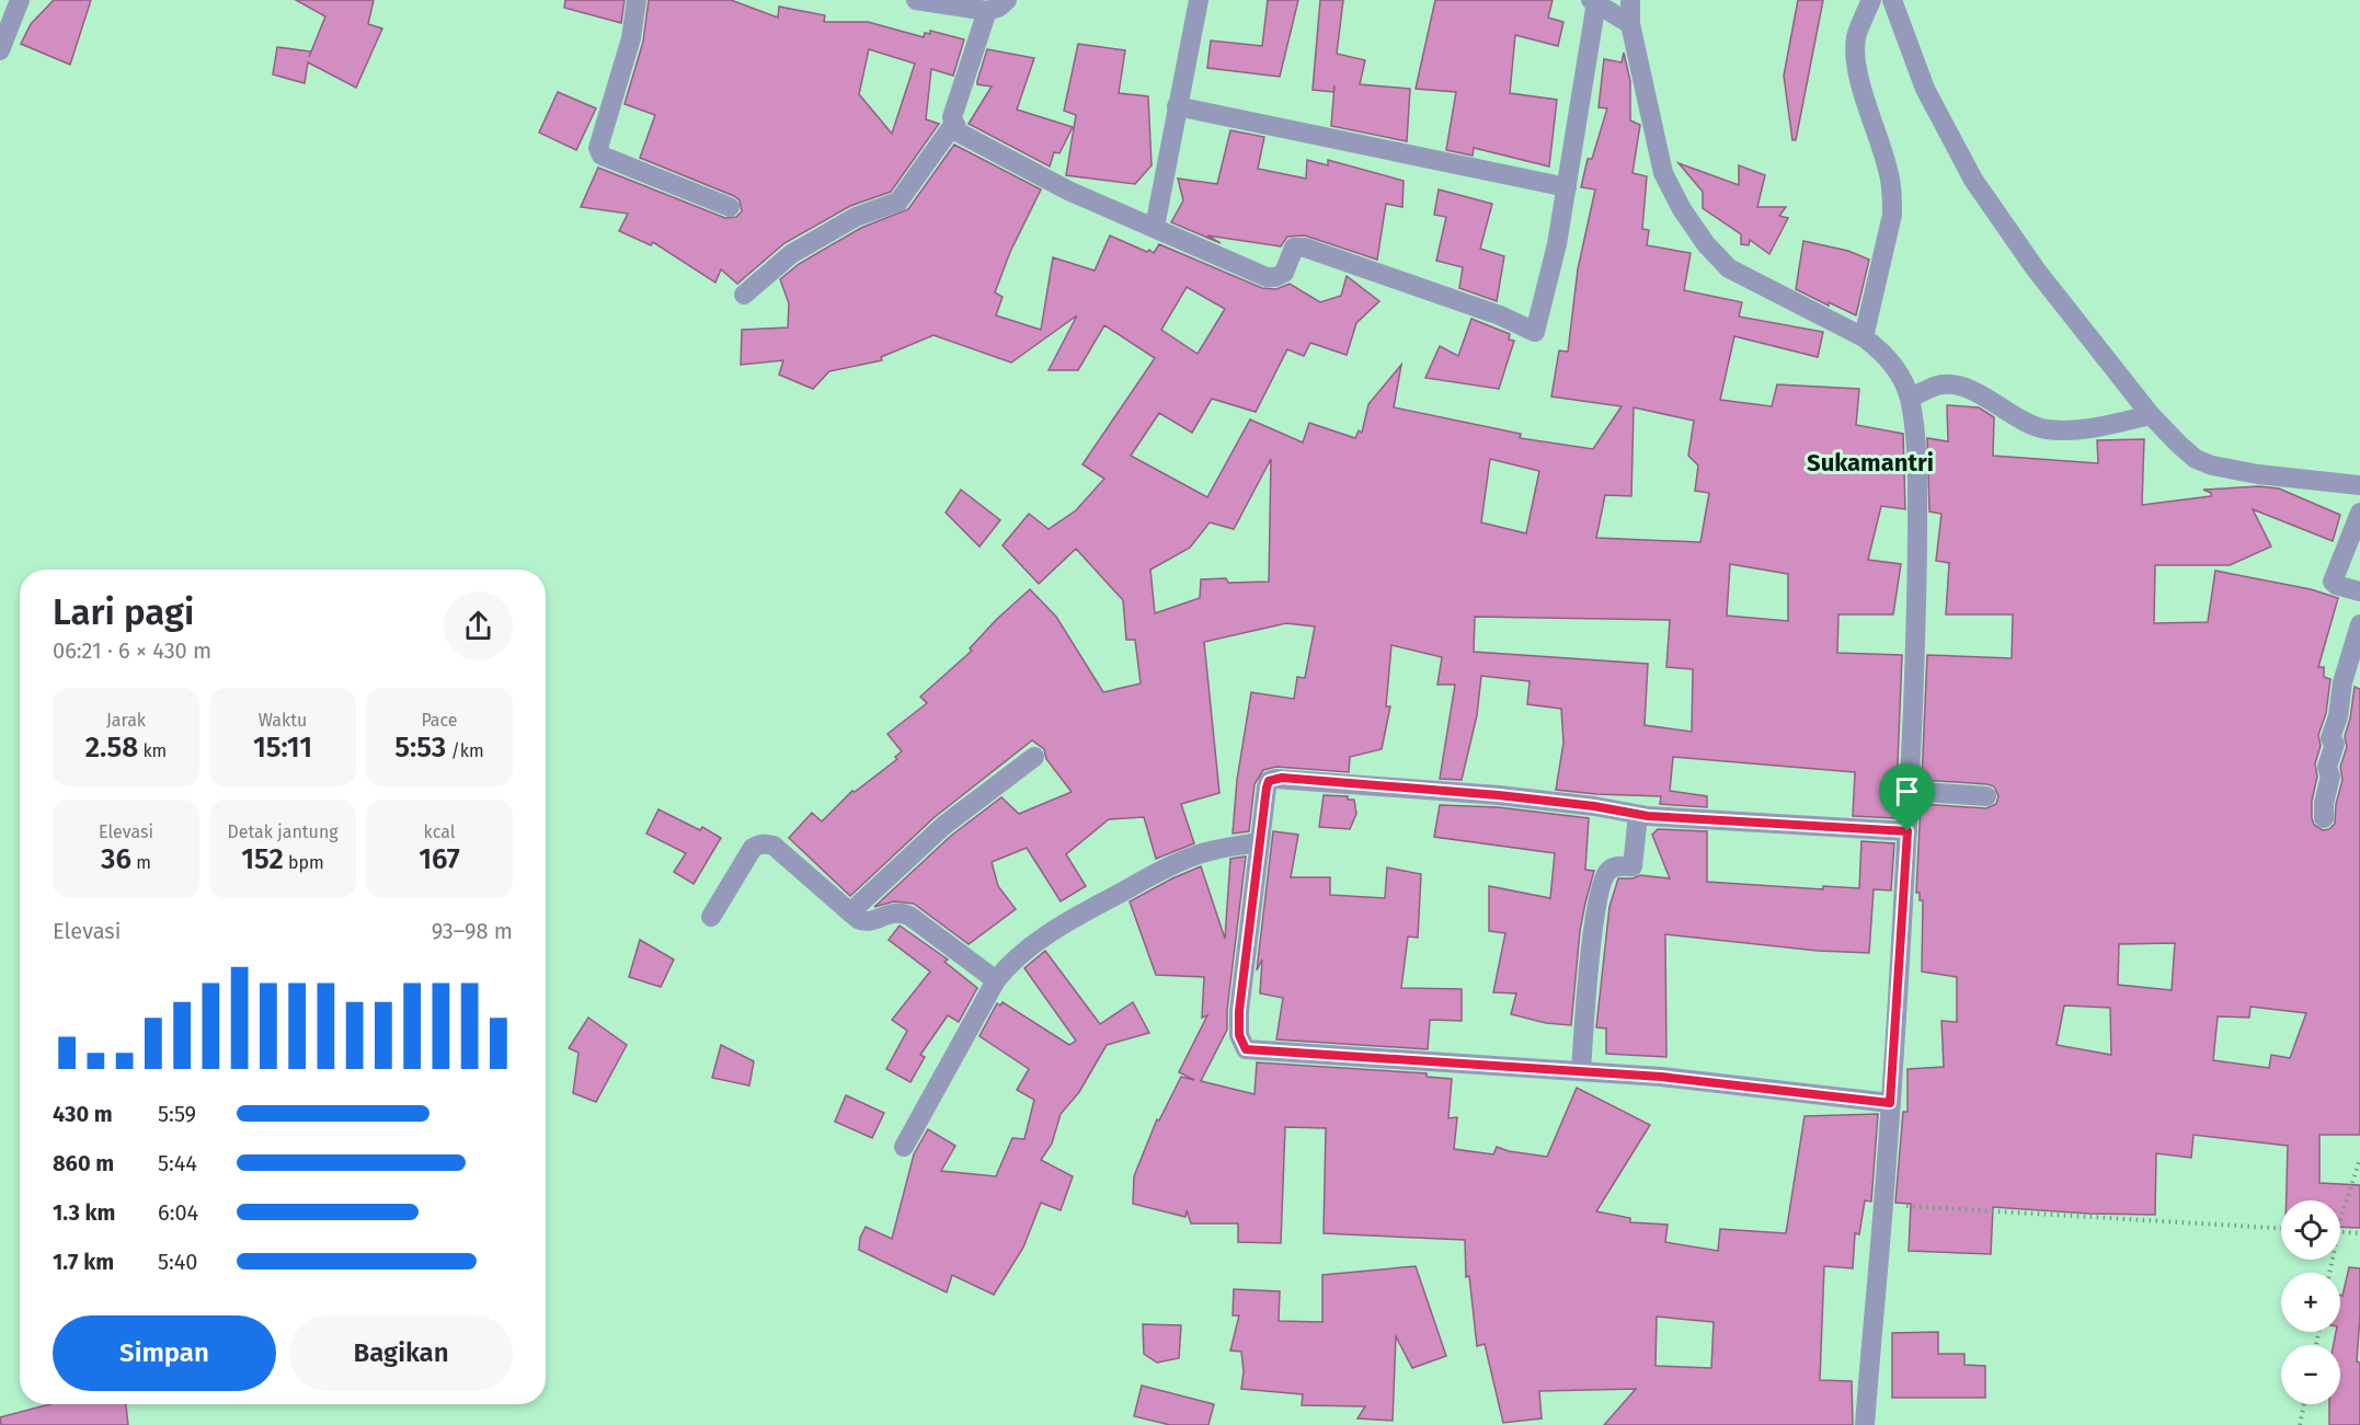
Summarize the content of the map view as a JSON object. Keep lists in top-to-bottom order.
{
  "districts": ["Sukamantri"],
  "page": {
    "heading": ["Lari pagi", "06:21 · 6 × 430 m"],
    "stats": [
      ["Jarak", "2.58 km"],
      ["Waktu", "15:11"],
      ["Pace", "5:53 /km"],
      ["Elevasi", "36 m"],
      ["Detak jantung", "152 bpm"],
      ["kcal", "167"]
    ],
    "chart": ["Elevasi", "93–98 m"],
    "list": [
      {
        "name": "430 m",
        "note": "5:59"
      },
      {
        "name": "860 m",
        "note": "5:44"
      },
      {
        "name": "1.3 km",
        "note": "6:04"
      },
      {
        "name": "1.7 km",
        "note": "5:40"
      }
    ],
    "map_buttons": ["+", "−"],
    "buttons": ["Simpan", "Bagikan"]
  }
}
